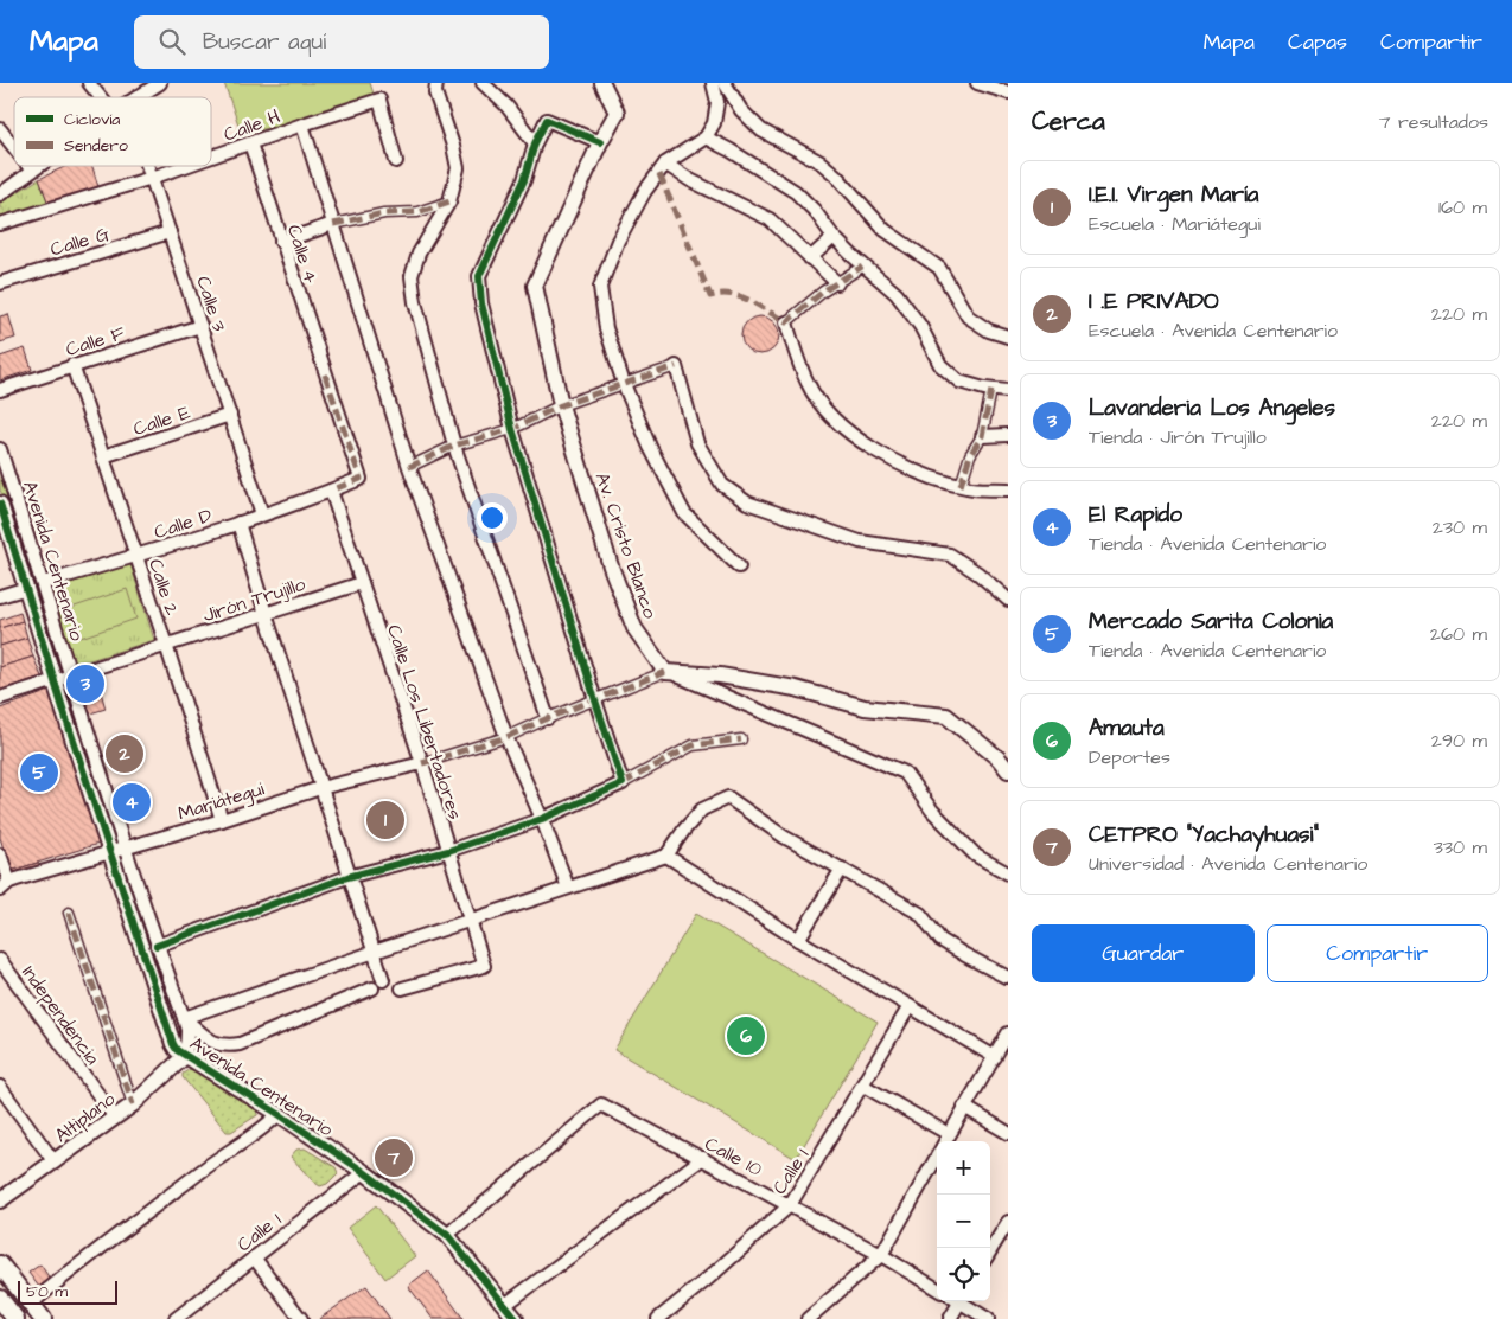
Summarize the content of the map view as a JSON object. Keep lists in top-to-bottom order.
{
  "streets": {
    "street": [
      "Calle H",
      "Calle G",
      "Calle 4",
      "Calle 3",
      "Calle F",
      "Calle E",
      "Calle D",
      "Av. Cristo Blanco",
      "Avenida Centenario",
      "Calle 2",
      "Jirón Trujillo",
      "Calle Los Libertadores",
      "Mariátegui",
      "Independencia",
      "Altiplano",
      "Calle 10",
      "Calle 1"
    ]
  },
  "crossings": [
    ["Calle H", "Calle 4"],
    ["Calle H", "Calle 3"],
    ["Calle G", "Calle 3"],
    ["Calle 4", "Calle D"],
    ["Calle 4", "Calle Los Libertadores"],
    ["Calle 3", "Calle F"],
    ["Calle 3", "Calle E"],
    ["Calle 3", "Calle D"],
    ["Calle F", "Calle 2"],
    ["Calle E", "Calle 2"],
    ["Calle D", "Avenida Centenario"],
    ["Calle D", "Calle 2"],
    ["Calle D", "Calle Los Libertadores"],
    ["Avenida Centenario", "Jirón Trujillo"],
    ["Avenida Centenario", "Mariátegui"],
    ["Avenida Centenario", "Altiplano"],
    ["Avenida Centenario", "Calle 10"],
    ["Avenida Centenario", "Calle 1"],
    ["Calle 2", "Jirón Trujillo"],
    ["Calle 2", "Mariátegui"],
    ["Jirón Trujillo", "Calle Los Libertadores"],
    ["Calle Los Libertadores", "Mariátegui"],
    ["Independencia", "Altiplano"],
    ["Calle 10", "Calle 1"]
  ],
  "legend": ["Ciclovía", "Sendero"],
  "scale_bar": "50 m",
  "page": {
    "header": "Mapa",
    "search": "Buscar aquí",
    "nav": ["Mapa", "Capas", "Compartir"],
    "heading": ["Cerca", "7 resultados"],
    "list": [
      {
        "mark": "1",
        "name": "I.E.I. Virgen María",
        "note": "Escuela · Mariátegui",
        "value": "160 m"
      },
      {
        "mark": "2",
        "name": "I .E PRIVADO",
        "note": "Escuela · Avenida Centenario",
        "value": "220 m"
      },
      {
        "mark": "3",
        "name": "Lavanderia Los Angeles",
        "note": "Tienda · Jirón Trujillo",
        "value": "220 m"
      },
      {
        "mark": "4",
        "name": "El Rapido",
        "note": "Tienda · Avenida Centenario",
        "value": "230 m"
      },
      {
        "mark": "5",
        "name": "Mercado Sarita Colonia",
        "note": "Tienda · Avenida Centenario",
        "value": "260 m"
      },
      {
        "mark": "6",
        "name": "Amauta",
        "note": "Deportes",
        "value": "290 m"
      },
      {
        "mark": "7",
        "name": "CETPRO \"Yachayhuasi\"",
        "note": "Universidad · Avenida Centenario",
        "value": "330 m"
      }
    ],
    "pins": [
      "3",
      "2",
      "5",
      "4",
      "1",
      "6",
      "7"
    ],
    "buttons": ["Guardar", "Compartir"],
    "map_buttons": ["+", "−"],
    "scale": "50 m"
  }
}
